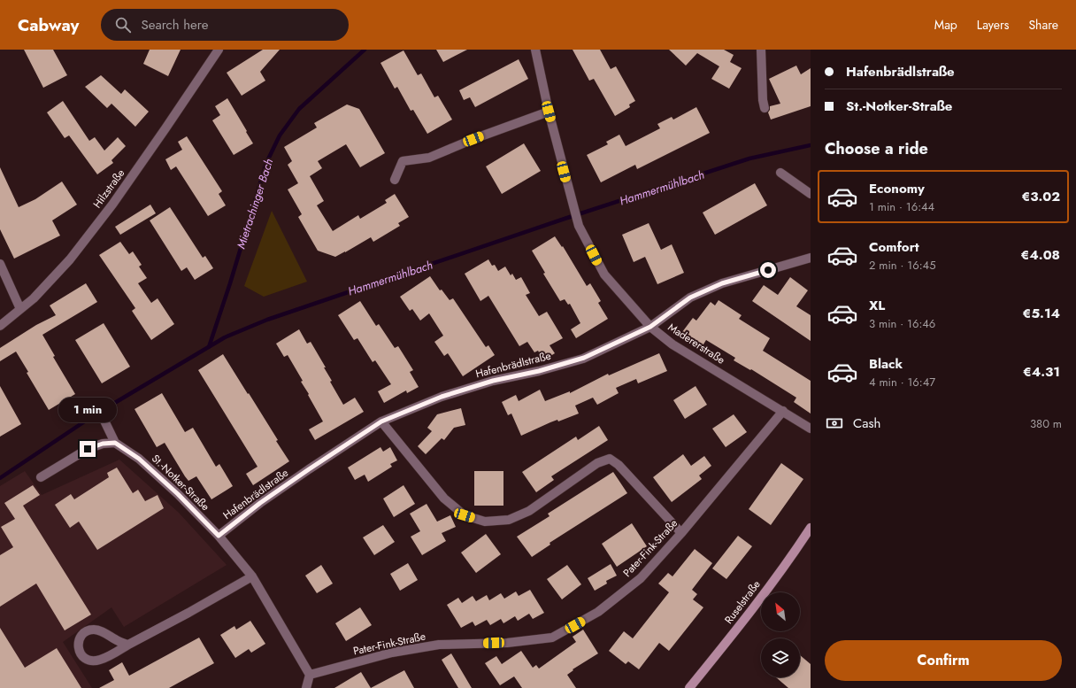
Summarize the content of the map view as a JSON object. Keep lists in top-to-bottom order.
{
  "streets": {
    "main road": ["Ruselstraße"],
    "street": [
      "Hilzstraße",
      "Madererstraße",
      "Hafenbrädlstraße",
      "St.-Notker-Straße",
      "Pater-Fink-Straße"
    ]
  },
  "crossings": [
    ["Madererstraße", "Hafenbrädlstraße"],
    ["Madererstraße", "Pater-Fink-Straße"],
    ["Hafenbrädlstraße", "St.-Notker-Straße"],
    ["St.-Notker-Straße", "Pater-Fink-Straße"]
  ],
  "water": ["Hammermühlbach", "Mietrachinger Bach"],
  "north": "top left",
  "page": {
    "header": "Cabway",
    "search": "Search here",
    "nav": ["Map", "Layers", "Share"],
    "banner": ["Hafenbrädlstraße", "St.-Notker-Straße"],
    "heading": "Choose a ride",
    "list": [
      {
        "name": "Economy",
        "note": "1 min · 16:44",
        "value": "€3.02"
      },
      {
        "name": "Comfort",
        "note": "2 min · 16:45",
        "value": "€4.08"
      },
      {
        "name": "XL",
        "note": "3 min · 16:46",
        "value": "€5.14"
      },
      {
        "name": "Black",
        "note": "4 min · 16:47",
        "value": "€4.31"
      }
    ],
    "bubble": "1 min",
    "pay": ["Cash", "380 m"],
    "buttons": "Confirm"
  }
}
